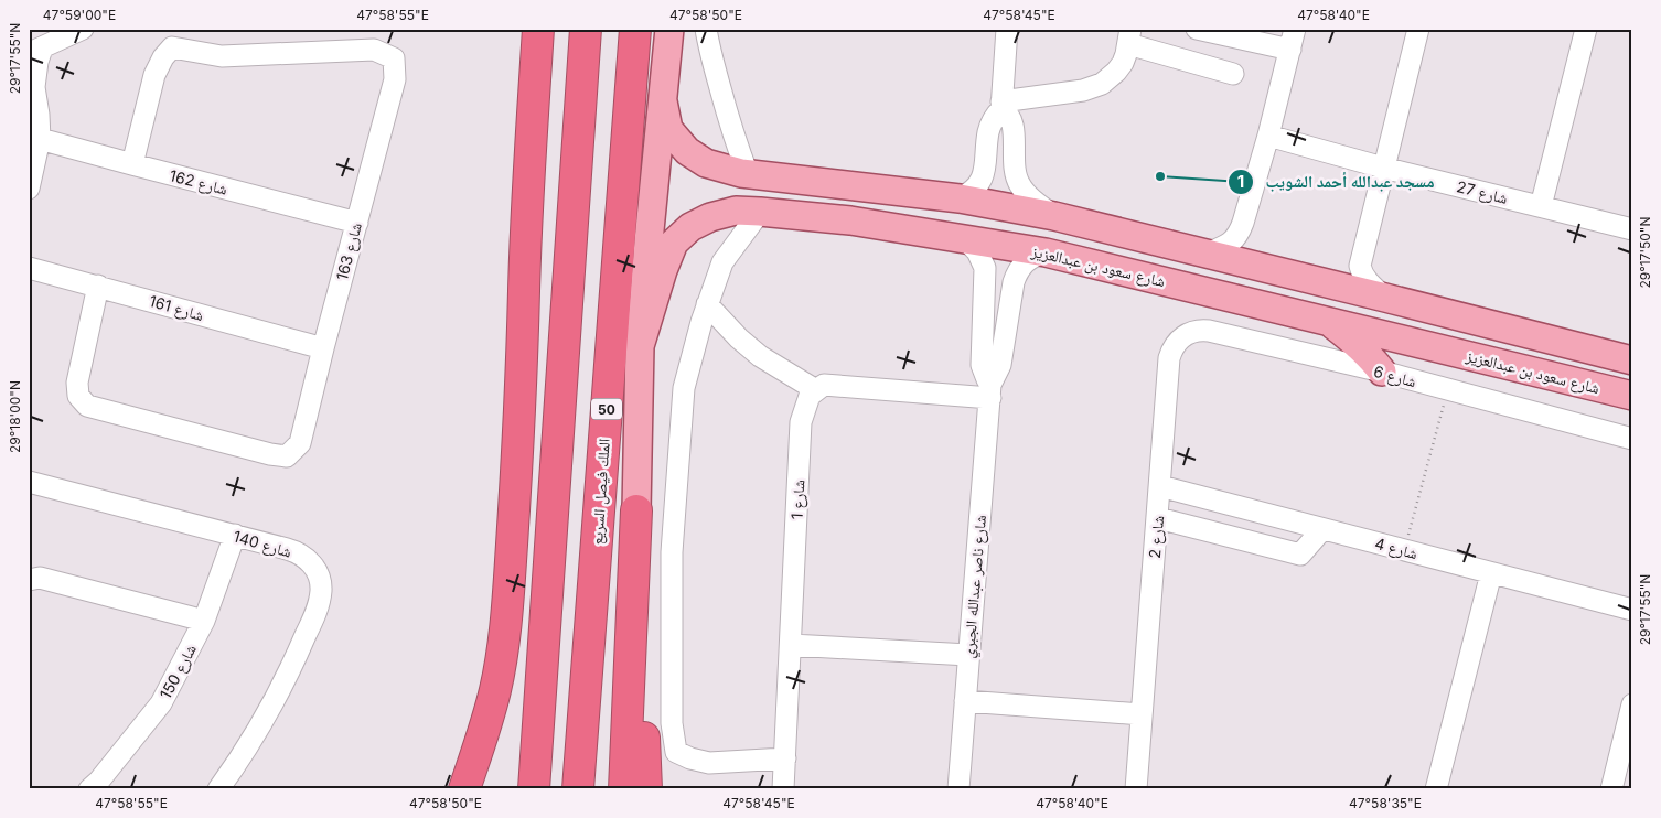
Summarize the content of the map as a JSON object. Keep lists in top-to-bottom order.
{
  "streets": {
    "highway": ["50", "الملك فيصل السريع"],
    "main road": ["شارع سعود بن عبدالعزيز"],
    "street": [
      "شارع 162",
      "شارع 27",
      "شارع 163",
      "شارع 161",
      "شارع 6",
      "شارع 1",
      "شارع 2",
      "شارع 140",
      "شارع 4",
      "شارع ناصر عبدالله الجبري",
      "شارع 150"
    ]
  },
  "crossings": [
    ["شارع 162", "شارع 163"],
    ["شارع 163", "شارع 161"],
    ["شارع سعود بن عبدالعزيز", "شارع ناصر عبدالله الجبري"],
    ["شارع 6", "شارع 2"],
    ["شارع 2", "شارع 4"],
    ["شارع 140", "شارع 150"]
  ],
  "places": ["مسجد عبدالله أحمد الشويب"],
  "coordinates": [
    "47°59'00\"E",
    "47°58'55\"E",
    "47°58'50\"E",
    "47°58'45\"E",
    "47°58'40\"E",
    "29°17'55\"N",
    "29°17'50\"N",
    "29°18'00\"N",
    "47°58'35\"E"
  ]
}
